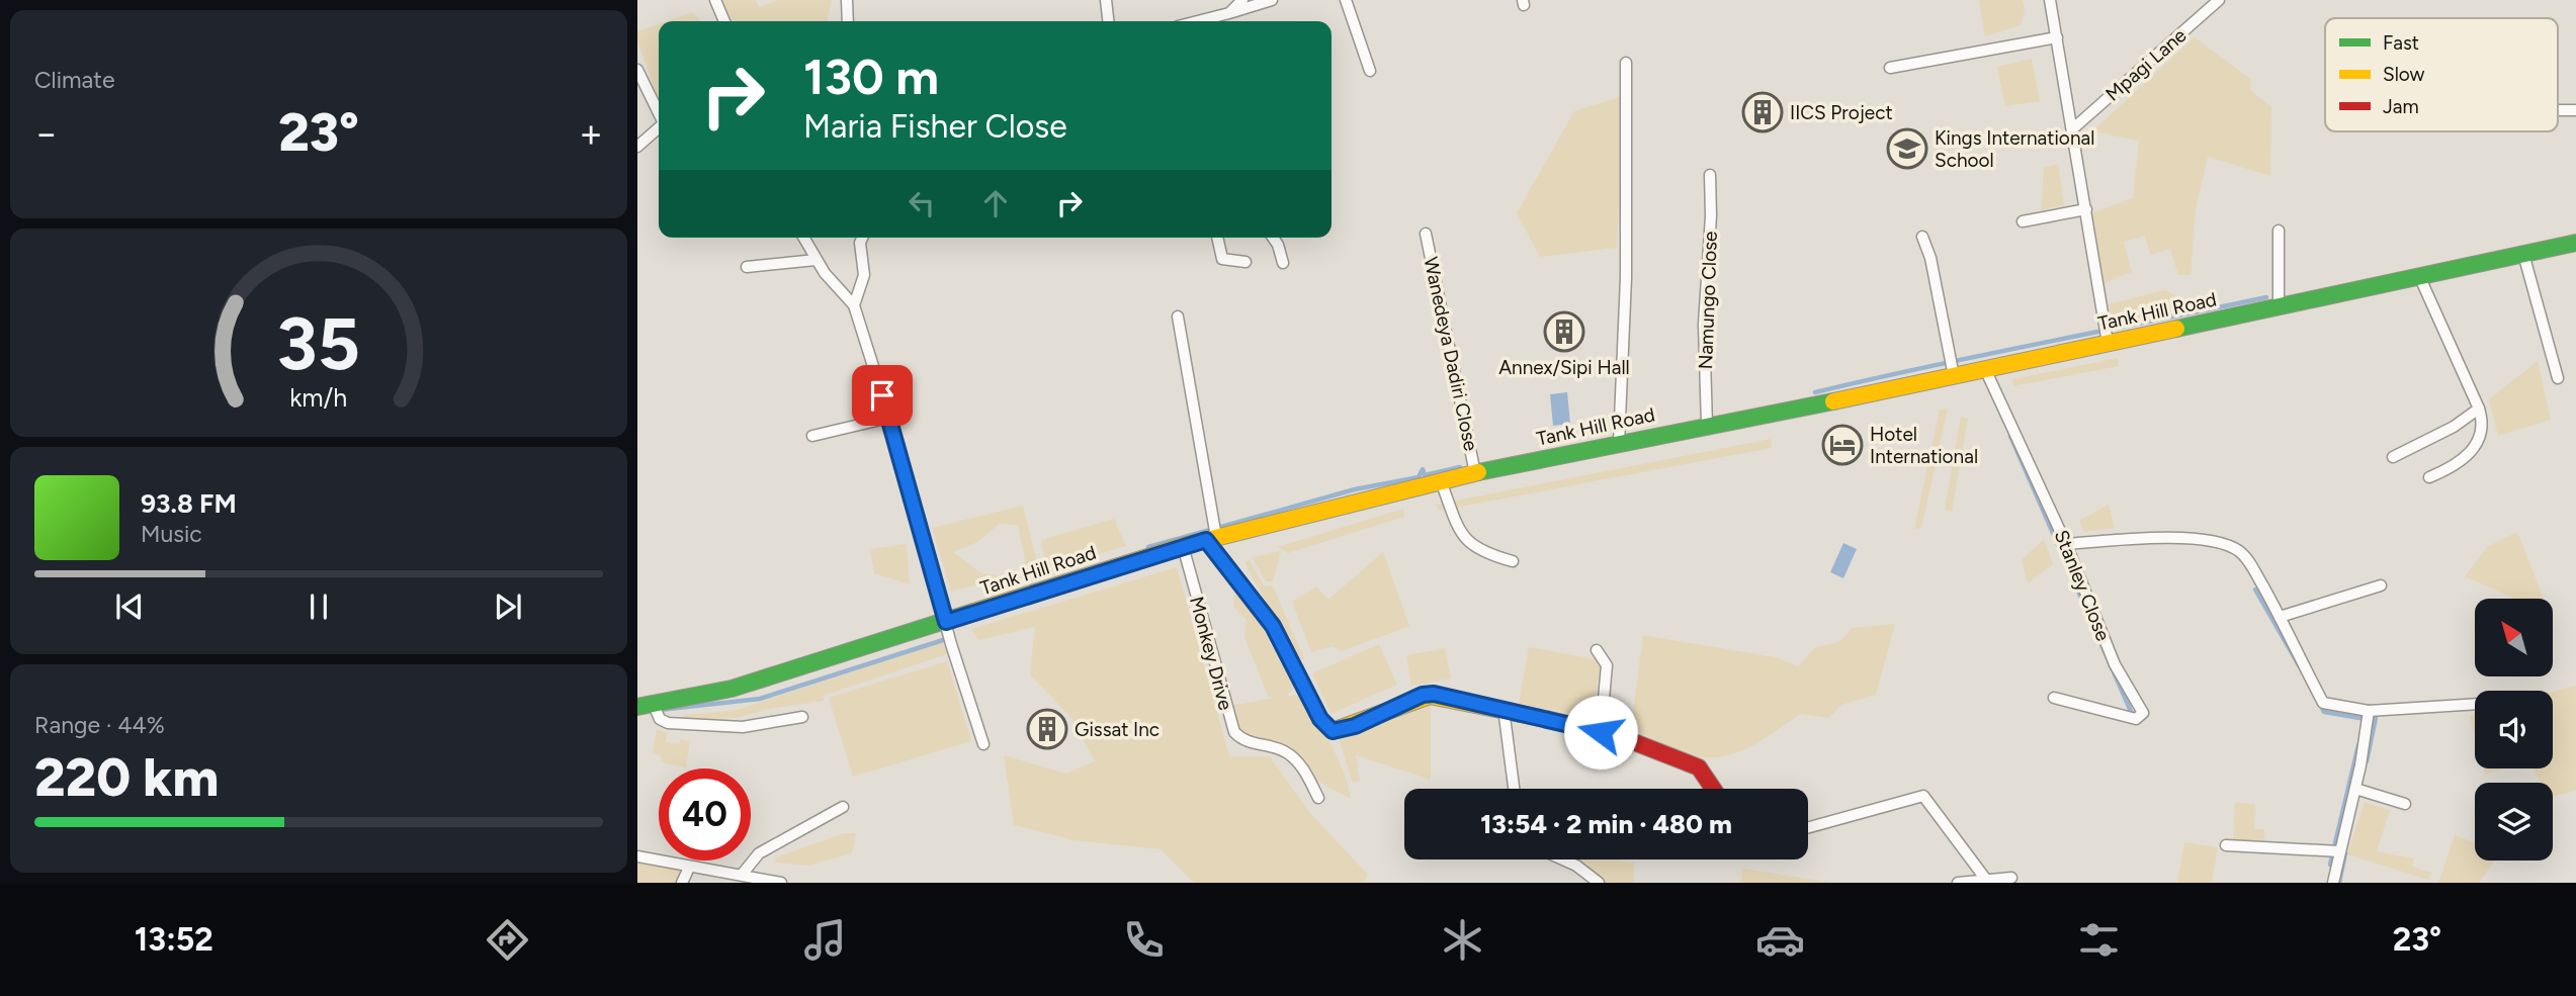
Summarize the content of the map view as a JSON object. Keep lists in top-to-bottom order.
{
  "streets": {
    "street": [
      "Mpagi Lane",
      "Namungo Close",
      "Tank Hill Road",
      "Wanedeya Dadiri Close",
      "Stanley Close",
      "Monkey Drive"
    ]
  },
  "crossings": [
    ["Namungo Close", "Tank Hill Road"],
    ["Tank Hill Road", "Wanedeya Dadiri Close"],
    ["Tank Hill Road", "Stanley Close"],
    ["Tank Hill Road", "Monkey Drive"]
  ],
  "places": {
    "building": ["IICS Project", "Annex/Sipi Hall", "Gissat Inc"],
    "school or university": ["Kings International School"],
    "hotel": ["Hotel International"]
  },
  "legend": ["Fast", "Slow", "Jam"],
  "north": "top left",
  "page": {
    "tile": [
      "Climate",
      ["Range · 44%", "220 km"]
    ],
    "turn": ["130 m", "Maria Fisher Close"],
    "heat": ["−", "23°", "+"],
    "song": ["93.8 FM", "Music"],
    "limit": "40",
    "trip": "13:54 · 2 min · 480 m",
    "tabs": ["13:52", "23°"],
    "gauge": ["35", "km/h"]
  }
}
